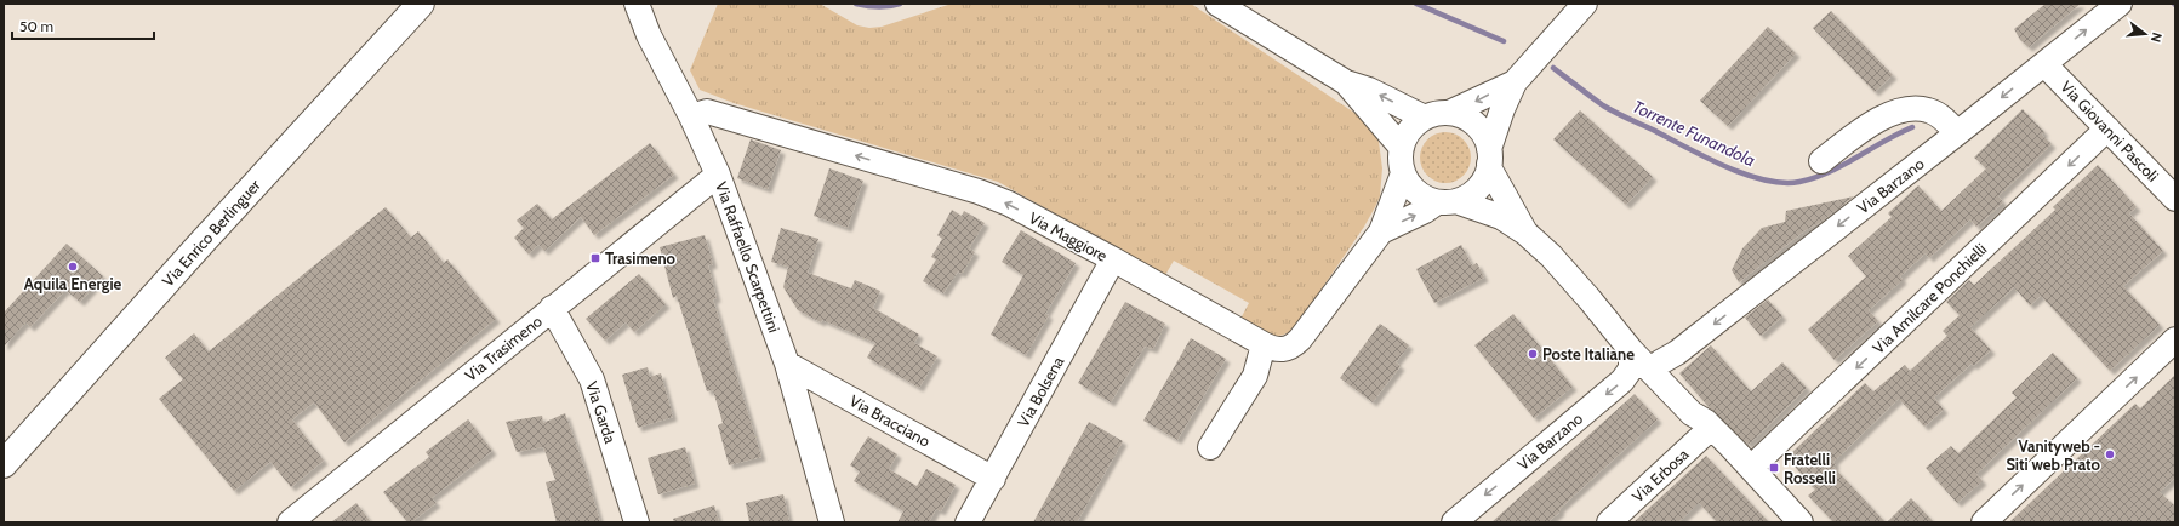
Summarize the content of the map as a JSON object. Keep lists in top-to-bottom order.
{
  "streets": {
    "main road": ["Via Enrico Berlinguer"],
    "street": [
      "Via Giovanni Pascoli",
      "Via Barzano",
      "Via Maggiore",
      "Via Raffaello Scarpettini",
      "Via Amilcare Ponchielli",
      "Via Trasimeno",
      "Via Bolsena",
      "Via Garda",
      "Via Bracciano",
      "Via Erbosa"
    ]
  },
  "crossings": [
    ["Via Giovanni Pascoli", "Via Barzano"],
    ["Via Giovanni Pascoli", "Via Amilcare Ponchielli"],
    ["Via Maggiore", "Via Raffaello Scarpettini"],
    ["Via Maggiore", "Via Bolsena"],
    ["Via Raffaello Scarpettini", "Via Trasimeno"],
    ["Via Raffaello Scarpettini", "Via Bracciano"],
    ["Via Trasimeno", "Via Garda"],
    ["Via Bolsena", "Via Bracciano"]
  ],
  "water": ["Torrente Funandola"],
  "places": {
    "transit": ["Trasimeno", "Fratelli Rosselli"],
    "other": ["Aquila Energie", "Poste Italiane", "Vanityweb - Siti web Prato"]
  },
  "scale_bar": "50 m",
  "north": "right"
}
